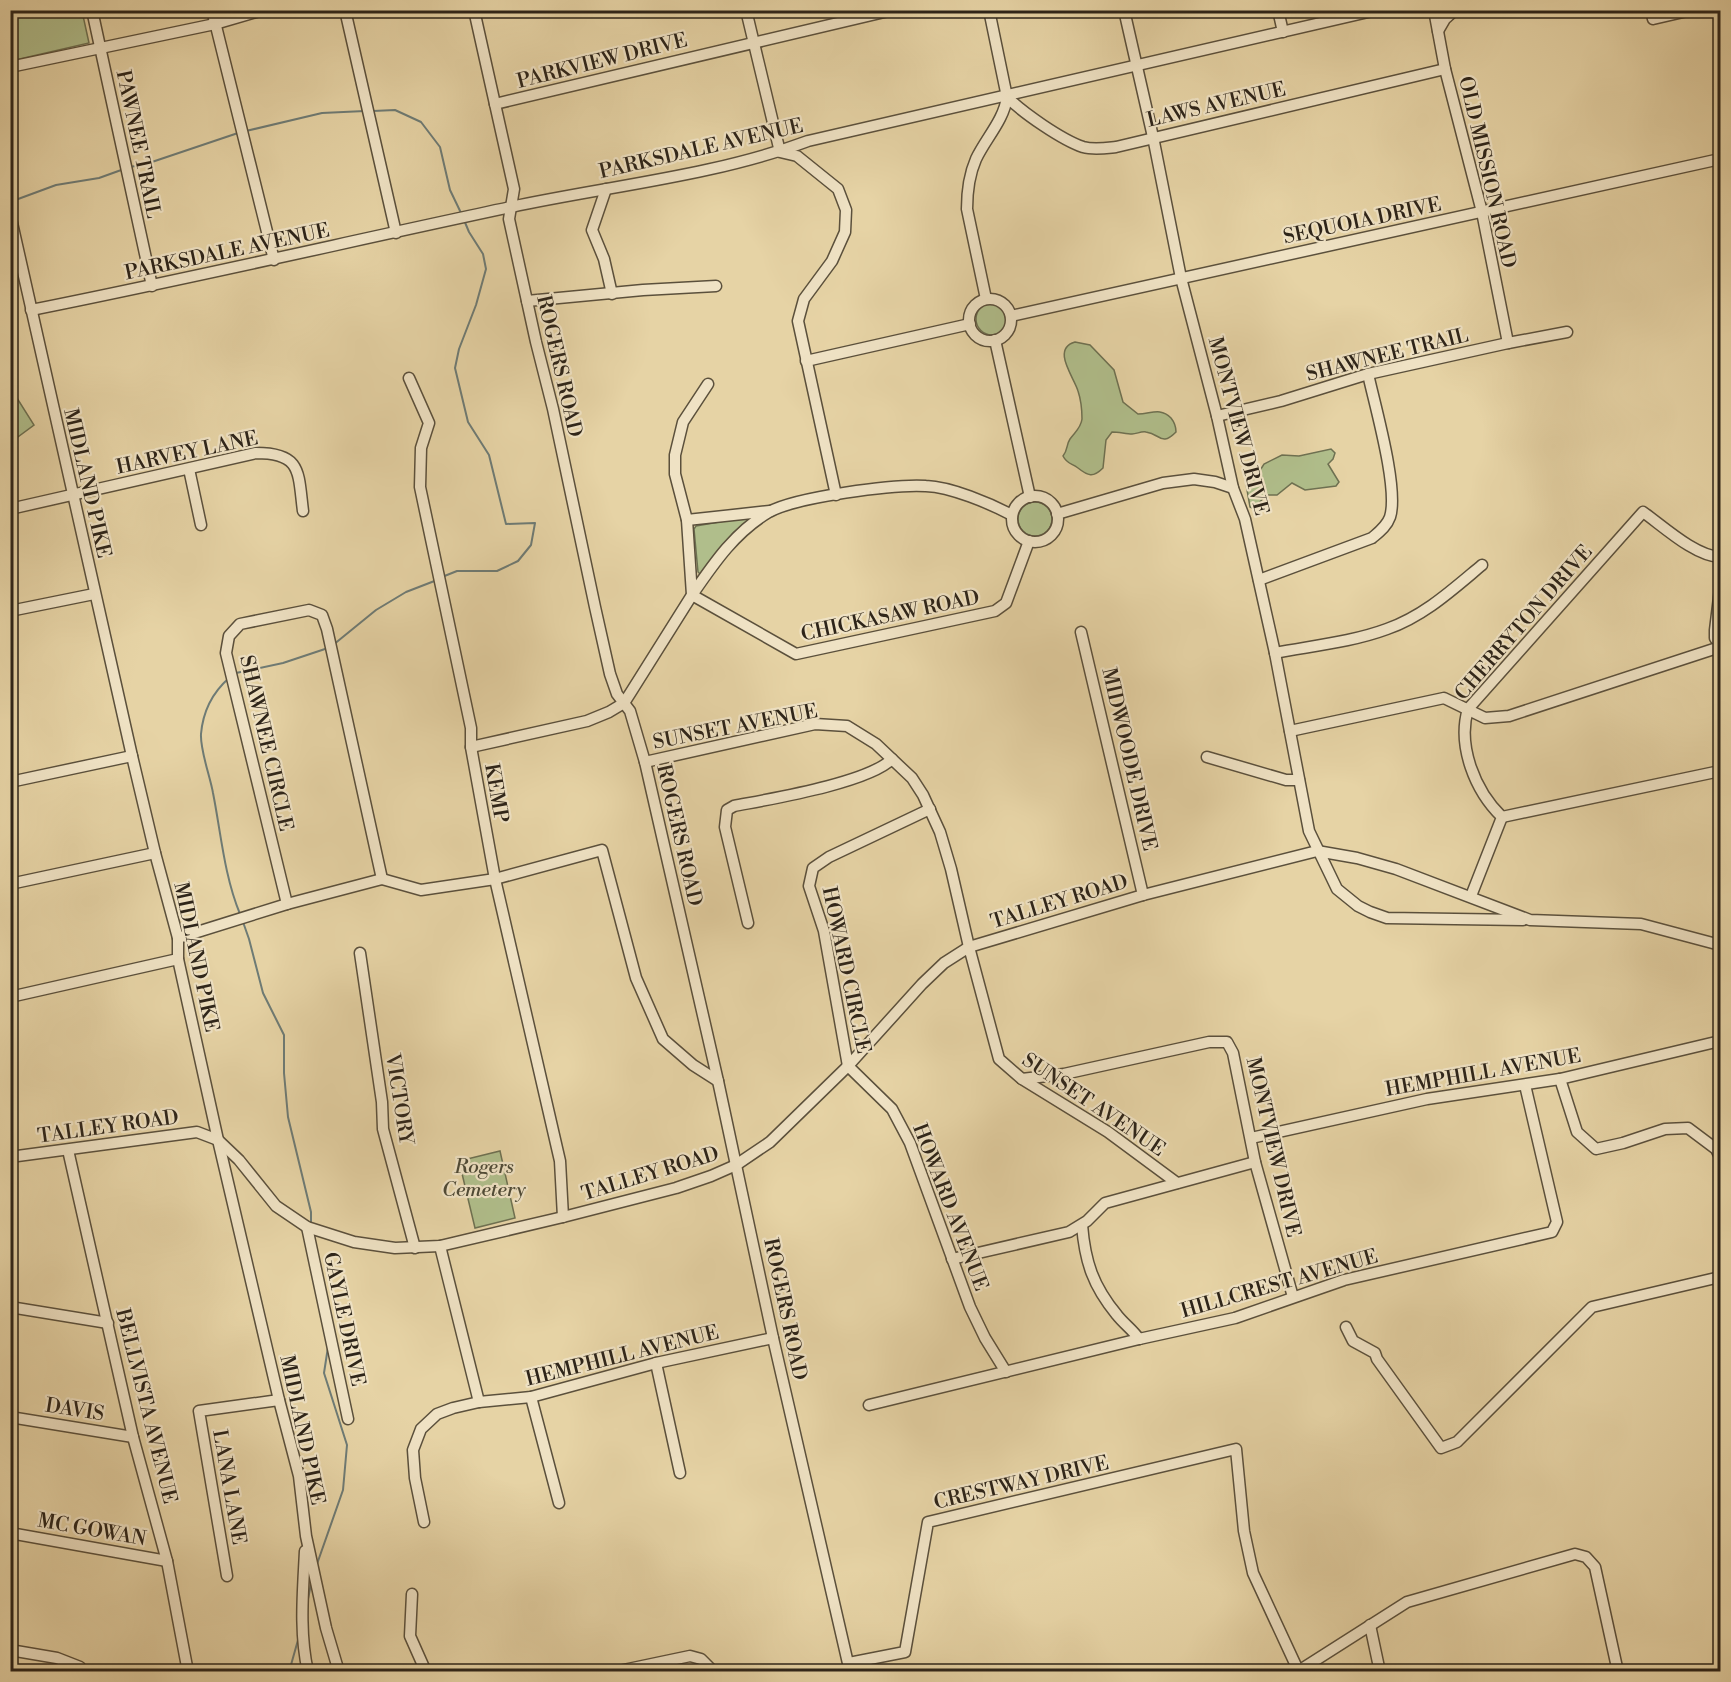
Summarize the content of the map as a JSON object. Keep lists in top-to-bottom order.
{
  "streets": {
    "street": [
      "PARKVIEW DRIVE",
      "LAWS AVENUE",
      "PAWNEE TRAIL",
      "PARKSDALE AVENUE",
      "OLD MISSION ROAD",
      "SEQUOIA DRIVE",
      "SHAWNEE TRAIL",
      "ROGERS ROAD",
      "MONTVIEW DRIVE",
      "HARVEY LANE",
      "MIDLAND PIKE",
      "CHICKASAW ROAD",
      "CHERRYTON DRIVE",
      "SUNSET AVENUE",
      "SHAWNEE CIRCLE",
      "MIDWOODE DRIVE",
      "KEMP",
      "TALLEY ROAD",
      "HOWARD CIRCLE",
      "HEMPHILL AVENUE",
      "VICTORY",
      "HOWARD AVENUE",
      "HILLCREST AVENUE",
      "GAYLE DRIVE",
      "BELLVISTA AVENUE",
      "DAVIS",
      "CRESTWAY DRIVE",
      "LANA LANE",
      "MC GOWAN"
    ]
  },
  "crossings": [
    ["PARKVIEW DRIVE", "ROGERS ROAD"],
    ["LAWS AVENUE", "PARKSDALE AVENUE"],
    ["LAWS AVENUE", "OLD MISSION ROAD"],
    ["LAWS AVENUE", "MONTVIEW DRIVE"],
    ["PAWNEE TRAIL", "PARKSDALE AVENUE"],
    ["PARKSDALE AVENUE", "ROGERS ROAD"],
    ["PARKSDALE AVENUE", "MONTVIEW DRIVE"],
    ["PARKSDALE AVENUE", "MIDLAND PIKE"],
    ["OLD MISSION ROAD", "SEQUOIA DRIVE"],
    ["OLD MISSION ROAD", "SHAWNEE TRAIL"],
    ["SEQUOIA DRIVE", "MONTVIEW DRIVE"],
    ["SHAWNEE TRAIL", "MONTVIEW DRIVE"],
    ["ROGERS ROAD", "SUNSET AVENUE"],
    ["ROGERS ROAD", "TALLEY ROAD"],
    ["ROGERS ROAD", "HEMPHILL AVENUE"],
    ["ROGERS ROAD", "CRESTWAY DRIVE"],
    ["MONTVIEW DRIVE", "SUNSET AVENUE"],
    ["MONTVIEW DRIVE", "TALLEY ROAD"],
    ["MONTVIEW DRIVE", "HEMPHILL AVENUE"],
    ["MONTVIEW DRIVE", "HILLCREST AVENUE"],
    ["HARVEY LANE", "MIDLAND PIKE"],
    ["MIDLAND PIKE", "TALLEY ROAD"],
    ["MIDLAND PIKE", "LANA LANE"],
    ["SUNSET AVENUE", "TALLEY ROAD"],
    ["SUNSET AVENUE", "HOWARD CIRCLE"],
    ["MIDWOODE DRIVE", "TALLEY ROAD"],
    ["KEMP", "TALLEY ROAD"],
    ["TALLEY ROAD", "HOWARD CIRCLE"],
    ["TALLEY ROAD", "VICTORY"],
    ["TALLEY ROAD", "HOWARD AVENUE"],
    ["TALLEY ROAD", "GAYLE DRIVE"],
    ["TALLEY ROAD", "BELLVISTA AVENUE"],
    ["HOWARD CIRCLE", "HOWARD AVENUE"],
    ["HEMPHILL AVENUE", "HILLCREST AVENUE"],
    ["HOWARD AVENUE", "HILLCREST AVENUE"],
    ["BELLVISTA AVENUE", "DAVIS"],
    ["BELLVISTA AVENUE", "MC GOWAN"]
  ],
  "parks": ["Rogers Cemetery"]
}
